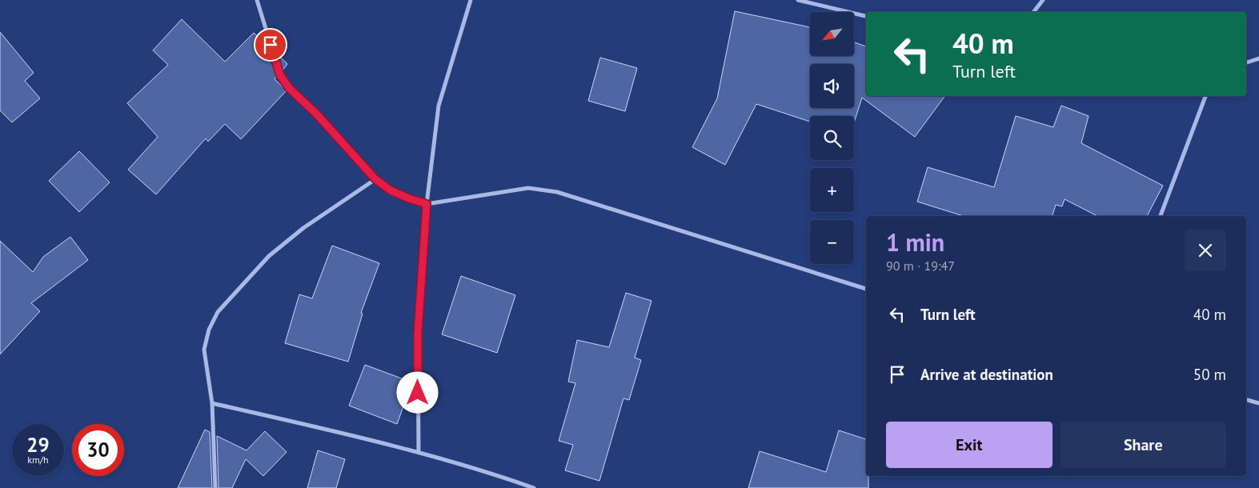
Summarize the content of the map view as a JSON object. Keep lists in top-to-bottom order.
{
  "north": "bottom left",
  "page": {
    "map_buttons": ["+", "−"],
    "turn": ["40 m", "Turn left"],
    "heading": ["1 min", "90 m · 19:47"],
    "list": [
      {
        "name": "Turn left",
        "value": "40 m"
      },
      {
        "name": "Arrive at destination",
        "value": "50 m"
      }
    ],
    "buttons": ["Exit", "Share"],
    "speed": "29 km/h",
    "limit": "30"
  }
}
